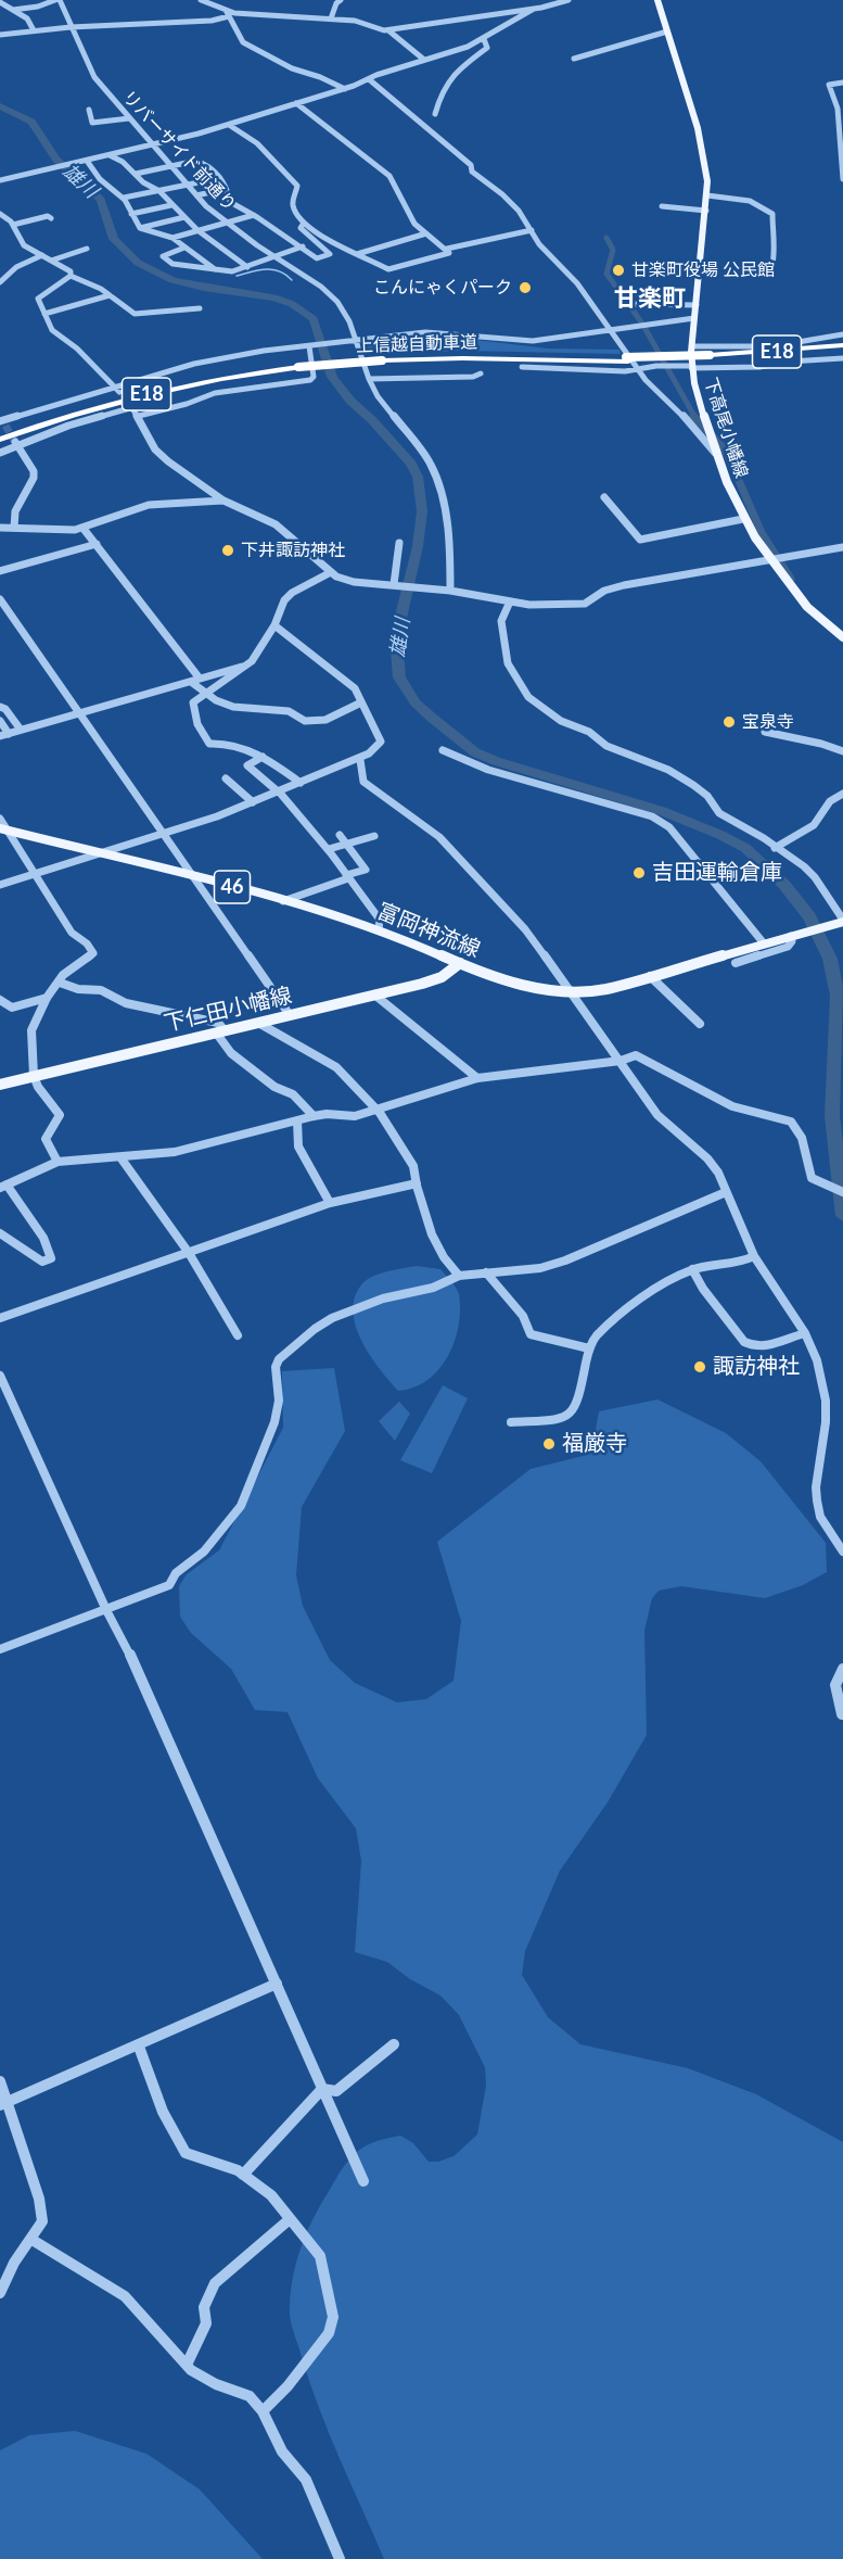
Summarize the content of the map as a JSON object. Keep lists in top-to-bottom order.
{
  "streets": {
    "highway": ["上信越自動車道", "E18"],
    "main road": [
      "下高尾小幡線",
      "46",
      "富岡神流線",
      "下仁田小幡線"
    ],
    "street": ["リバーサイド前通り"]
  },
  "crossings": [
    ["富岡神流線", "下仁田小幡線"]
  ],
  "districts": ["甘楽町"],
  "water": ["雄川"],
  "places": [
    "甘楽町役場 公民館",
    "こんにゃくパーク",
    "下井諏訪神社",
    "宝泉寺",
    "吉田運輸倉庫",
    "諏訪神社",
    "福厳寺"
  ]
}
